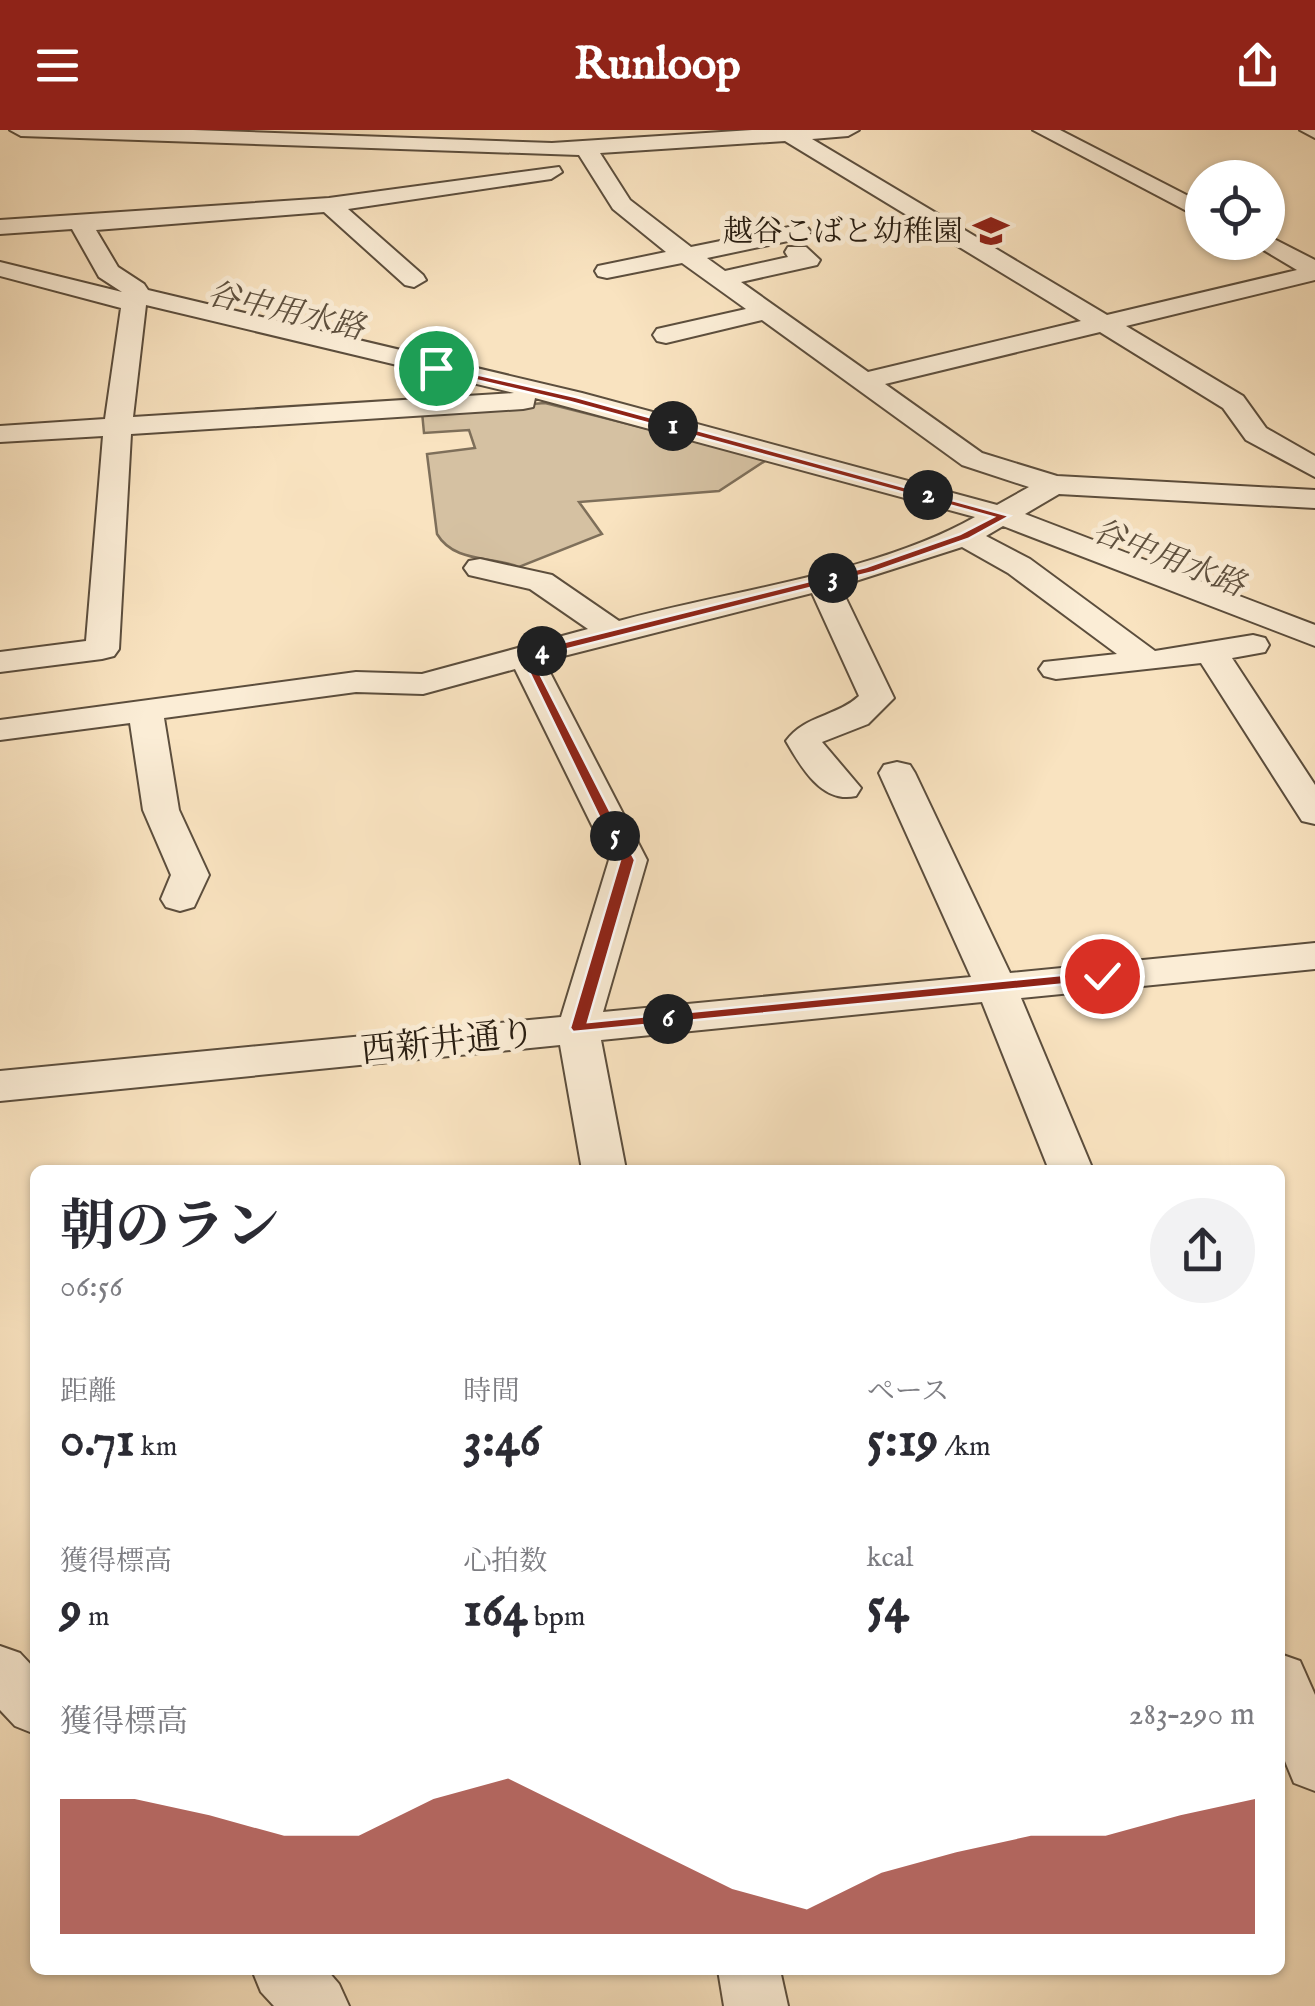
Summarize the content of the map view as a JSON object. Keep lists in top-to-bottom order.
{
  "streets": {
    "street": ["西新井通り"]
  },
  "water": ["谷中用水路"],
  "places": {
    "school or university": ["越谷こばと幼稚園"]
  },
  "page": {
    "header": "Runloop",
    "pins": [
      "1",
      "2",
      "3",
      "4",
      "5",
      "6"
    ],
    "heading": ["朝のラン", "06:56"],
    "stats": [
      ["距離", "0.71 km"],
      ["時間", "3:46"],
      ["ペース", "5:19 /km"],
      ["獲得標高", "9 m"],
      ["心拍数", "164 bpm"],
      ["kcal", "54"]
    ],
    "chart": ["獲得標高", "283–290 m"]
  }
}
